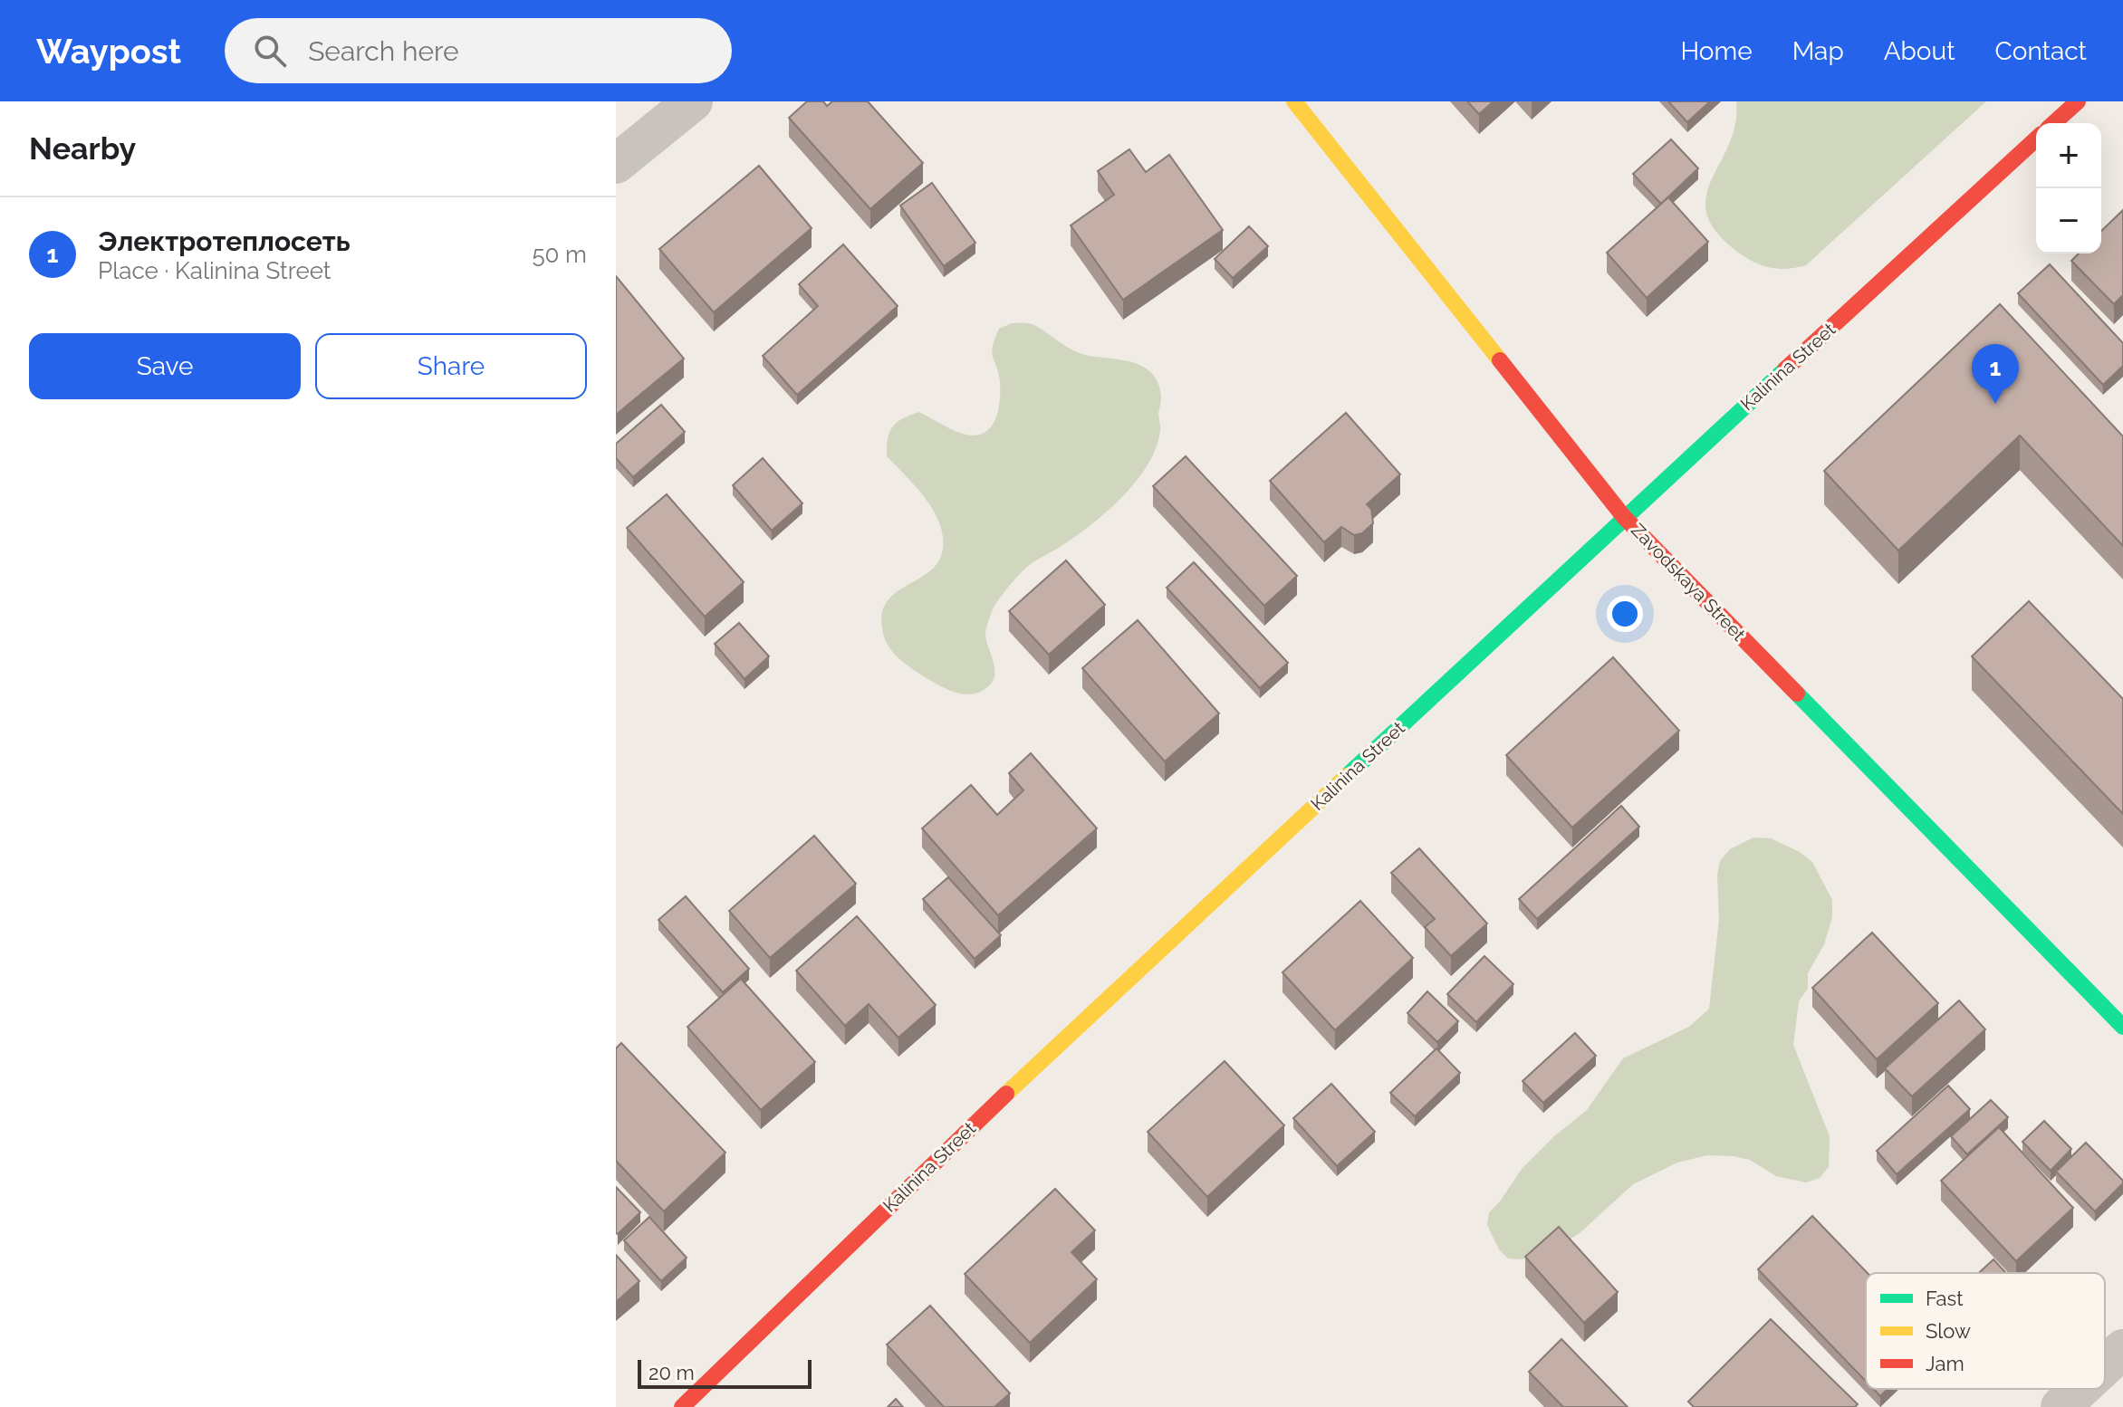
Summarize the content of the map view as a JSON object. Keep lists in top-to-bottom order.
{
  "streets": {
    "street": ["Kalinina Street", "Zavodskaya Street"]
  },
  "crossings": [
    ["Kalinina Street", "Zavodskaya Street"]
  ],
  "legend": ["Fast", "Slow", "Jam"],
  "scale_bar": "20 m",
  "page": {
    "header": "Waypost",
    "search": "Search here",
    "nav": [
      "Home",
      "Map",
      "About",
      "Contact"
    ],
    "heading": "Nearby",
    "map_buttons": ["+", "−"],
    "list": [
      {
        "mark": "1",
        "name": "Электротеплосеть",
        "note": "Place · Kalinina Street",
        "value": "50 m"
      }
    ],
    "buttons": ["Save", "Share"],
    "pins": "1",
    "scale": "20 m"
  }
}
